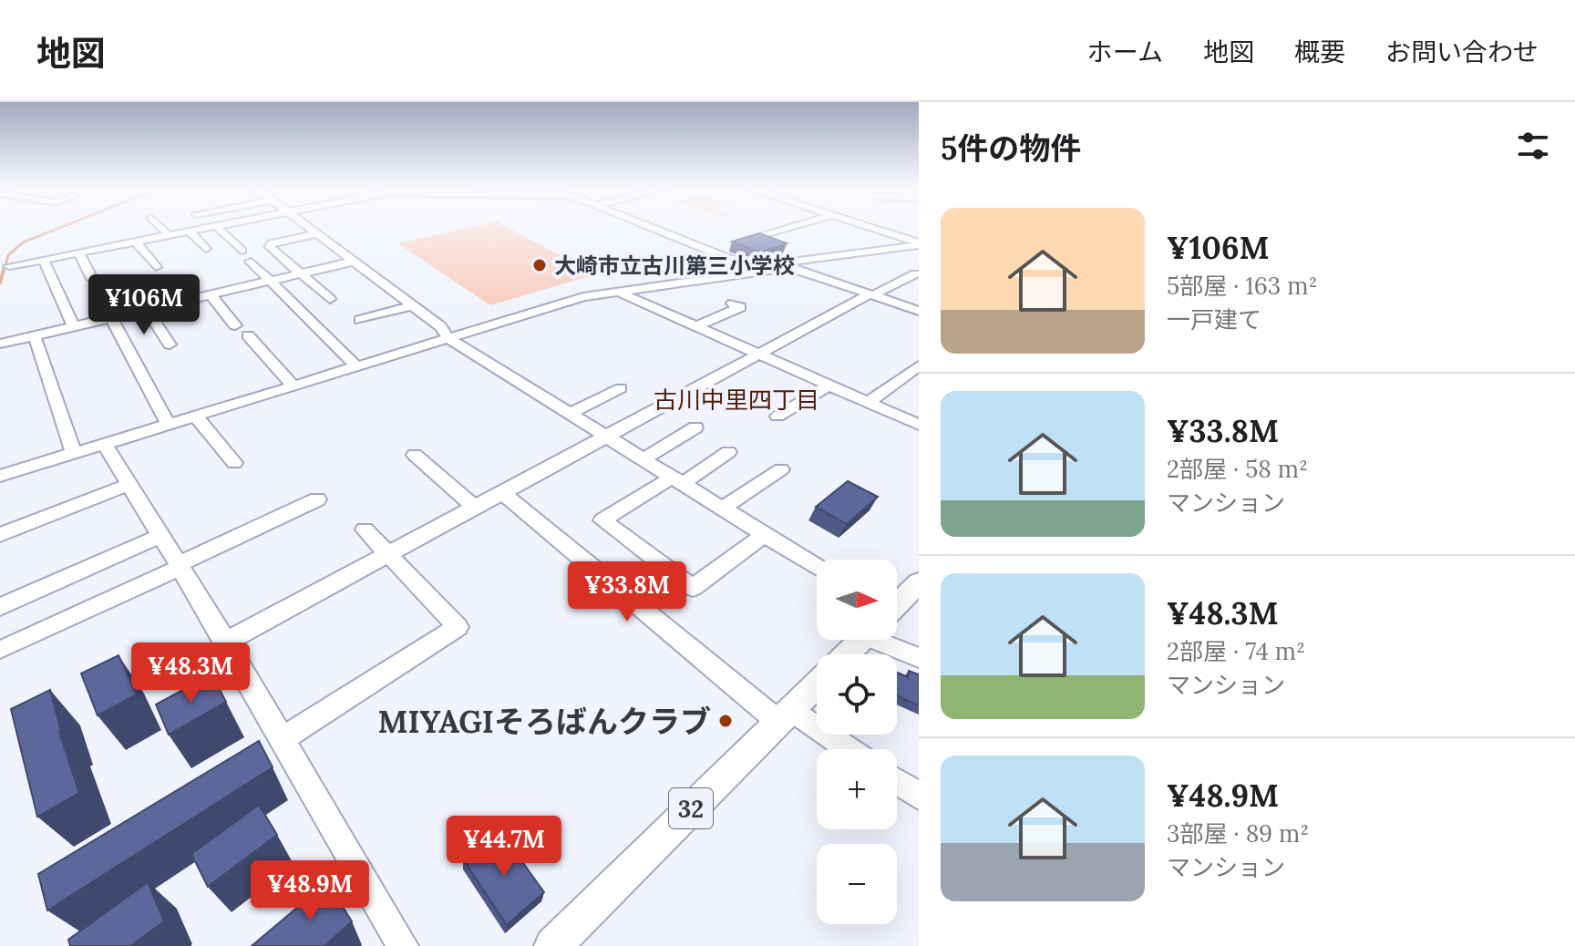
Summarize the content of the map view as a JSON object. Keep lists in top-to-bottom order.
{
  "streets": {
    "main road": ["32"]
  },
  "districts": ["古川中里四丁目"],
  "places": ["大崎市立古川第三小学校", "MIYAGIそろばんクラブ"],
  "north": "right",
  "page": {
    "header": "地図",
    "nav": [
      "ホーム",
      "地図",
      "概要",
      "お問い合わせ"
    ],
    "heading": "5件の物件",
    "list": [
      {
        "name": "¥106M",
        "note": "5部屋 · 163 m² · 一戸建て"
      },
      {
        "name": "¥33.8M",
        "note": "2部屋 · 58 m² · マンション"
      },
      {
        "name": "¥48.3M",
        "note": "2部屋 · 74 m² · マンション"
      },
      {
        "name": "¥48.9M",
        "note": "3部屋 · 89 m² · マンション"
      }
    ],
    "price": [
      "¥106M",
      "¥33.8M",
      "¥48.3M",
      "¥44.7M",
      "¥48.9M"
    ],
    "map_buttons": ["+", "−"]
  }
}
